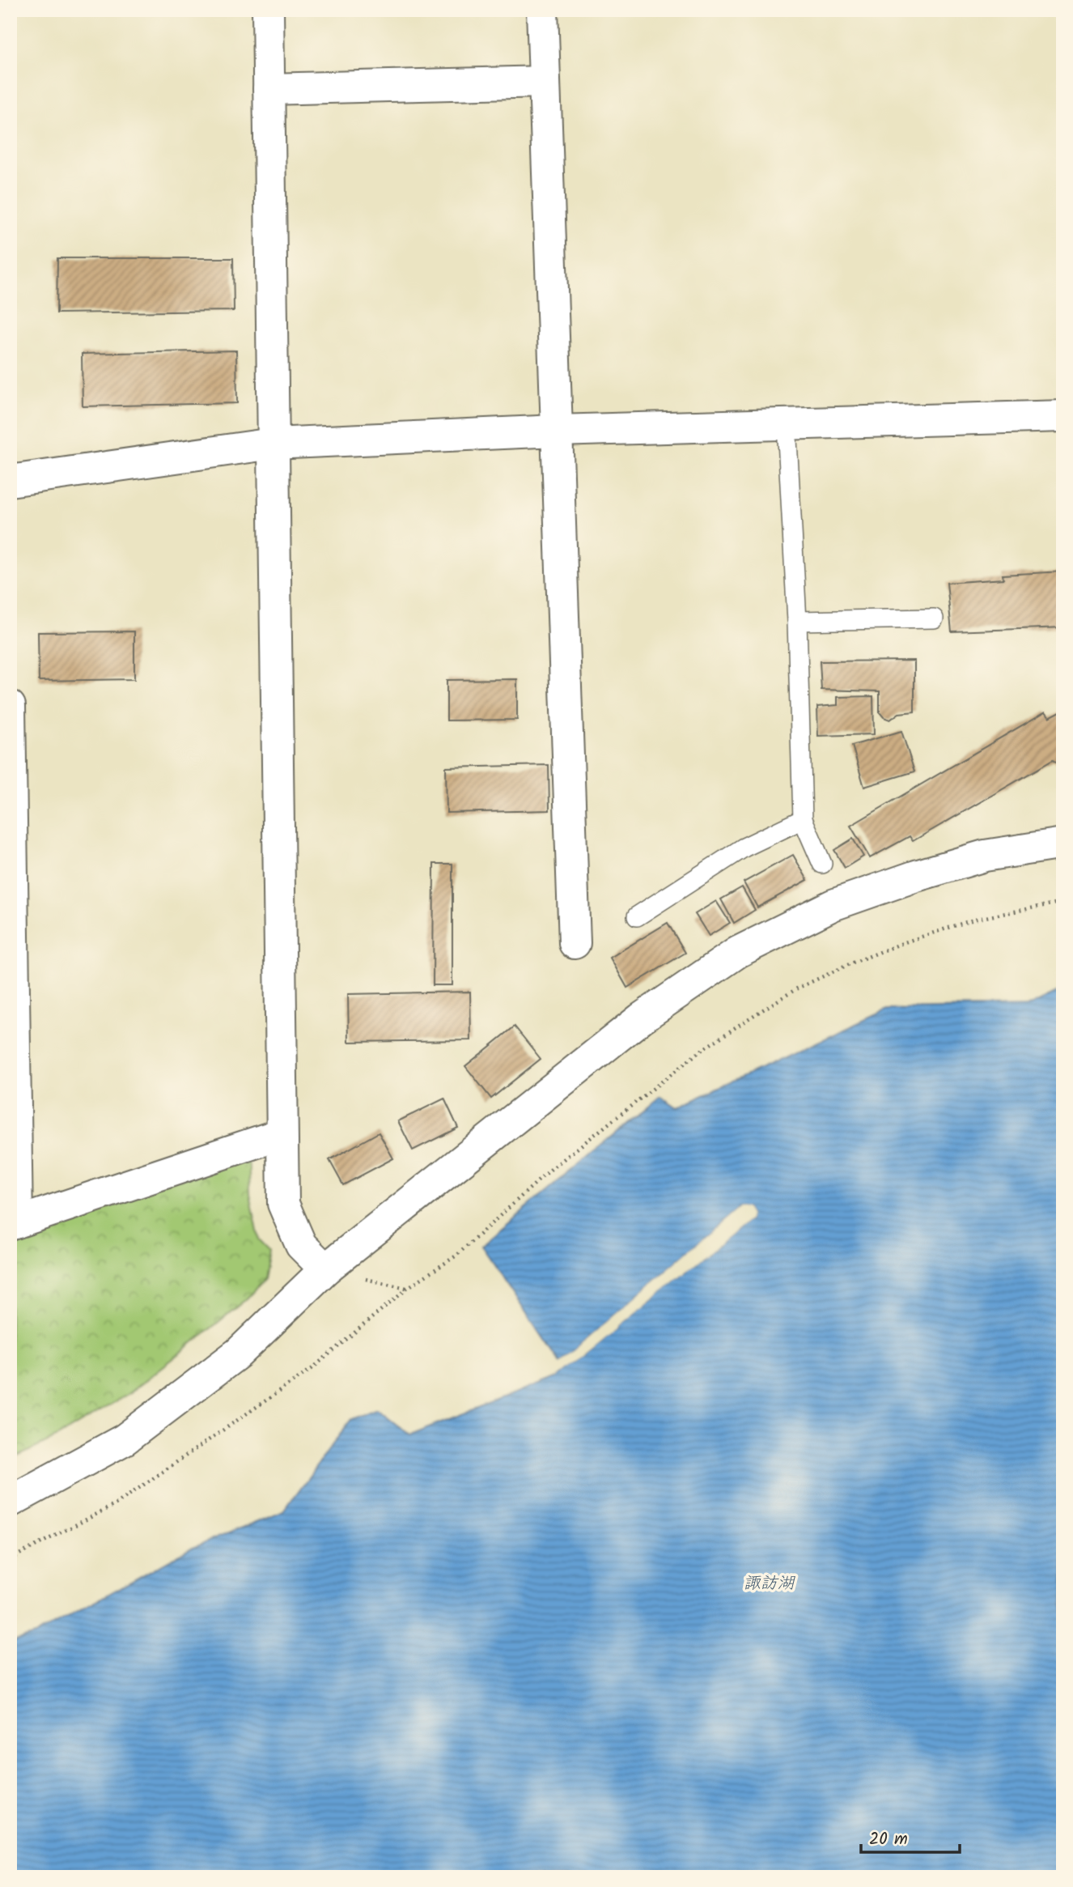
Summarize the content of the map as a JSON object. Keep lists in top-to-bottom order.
{
  "water": ["諏訪湖"],
  "scale_bar": "20 m"
}
